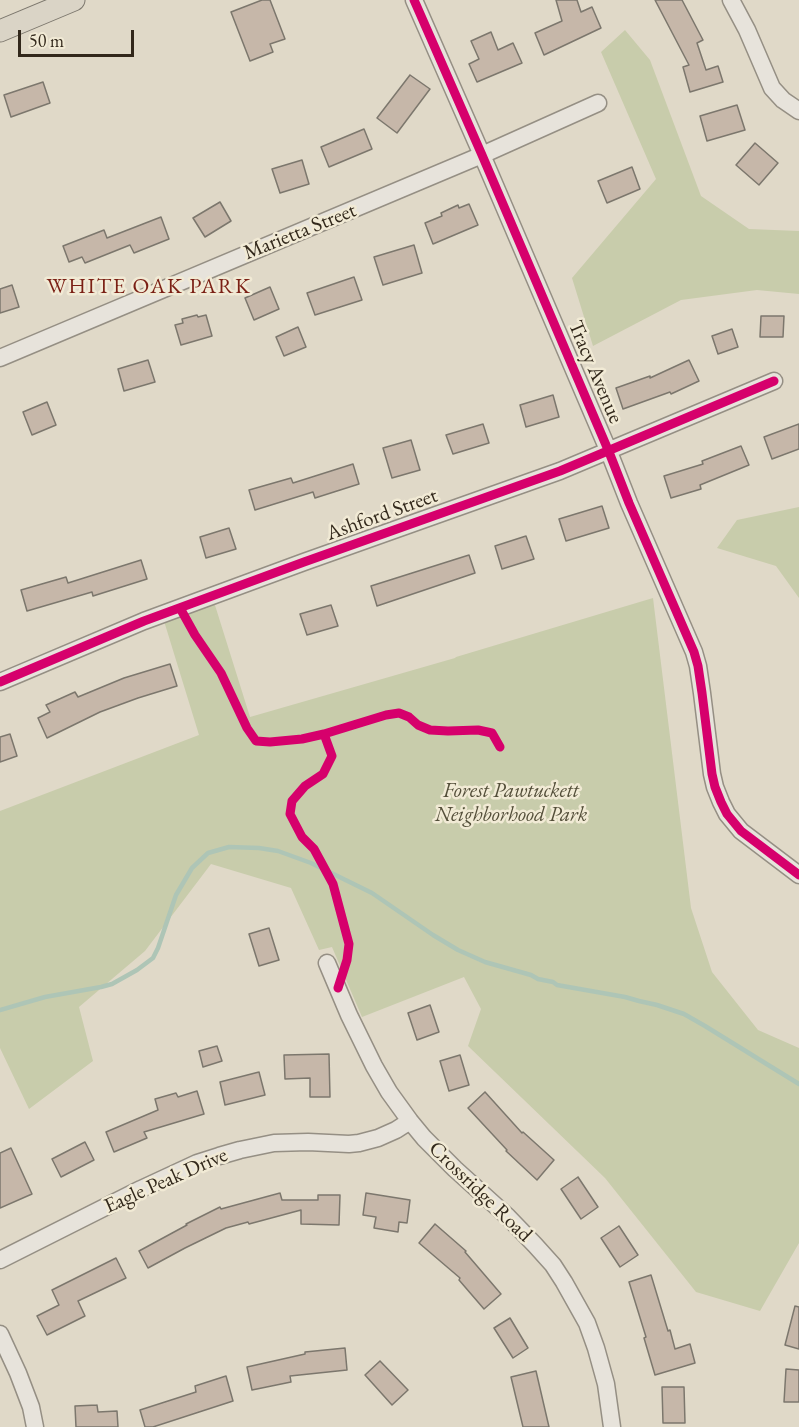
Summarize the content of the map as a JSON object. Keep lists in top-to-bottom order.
{
  "streets": {
    "street": [
      "Marietta Street",
      "Tracy Avenue",
      "Ashford Street",
      "Eagle Peak Drive",
      "Crossridge Road"
    ]
  },
  "crossings": [
    ["Marietta Street", "Tracy Avenue"],
    ["Tracy Avenue", "Ashford Street"],
    ["Eagle Peak Drive", "Crossridge Road"]
  ],
  "districts": ["WHITE OAK PARK"],
  "parks": ["Forest Pawtuckett Neighborhood Park"],
  "scale_bar": "50 m"
}
